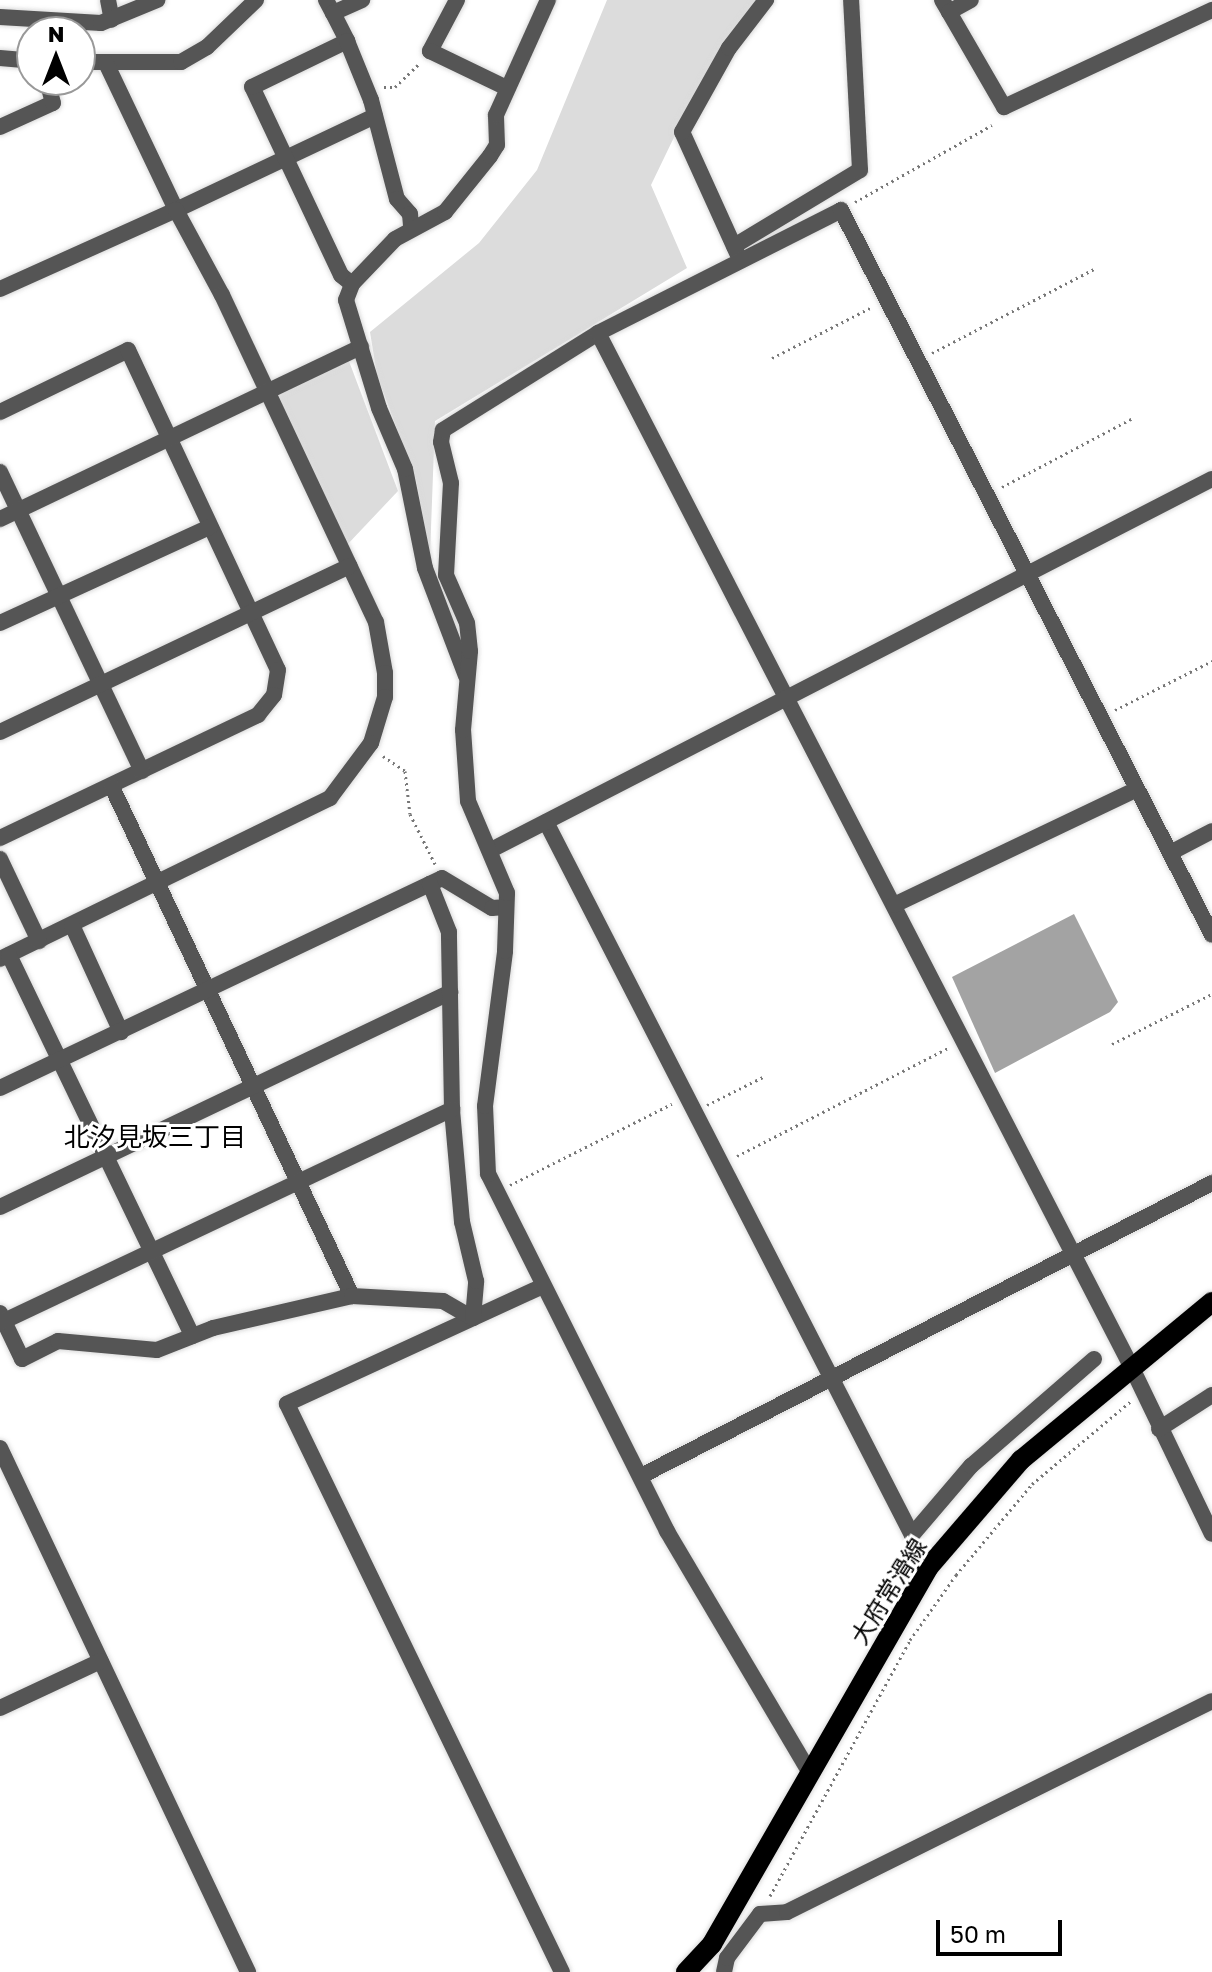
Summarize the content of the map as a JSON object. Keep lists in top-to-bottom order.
{
  "streets": {
    "main road": ["大府常滑線"]
  },
  "districts": ["北汐見坂三丁目"],
  "scale_bar": "50 m",
  "north": "top"
}
